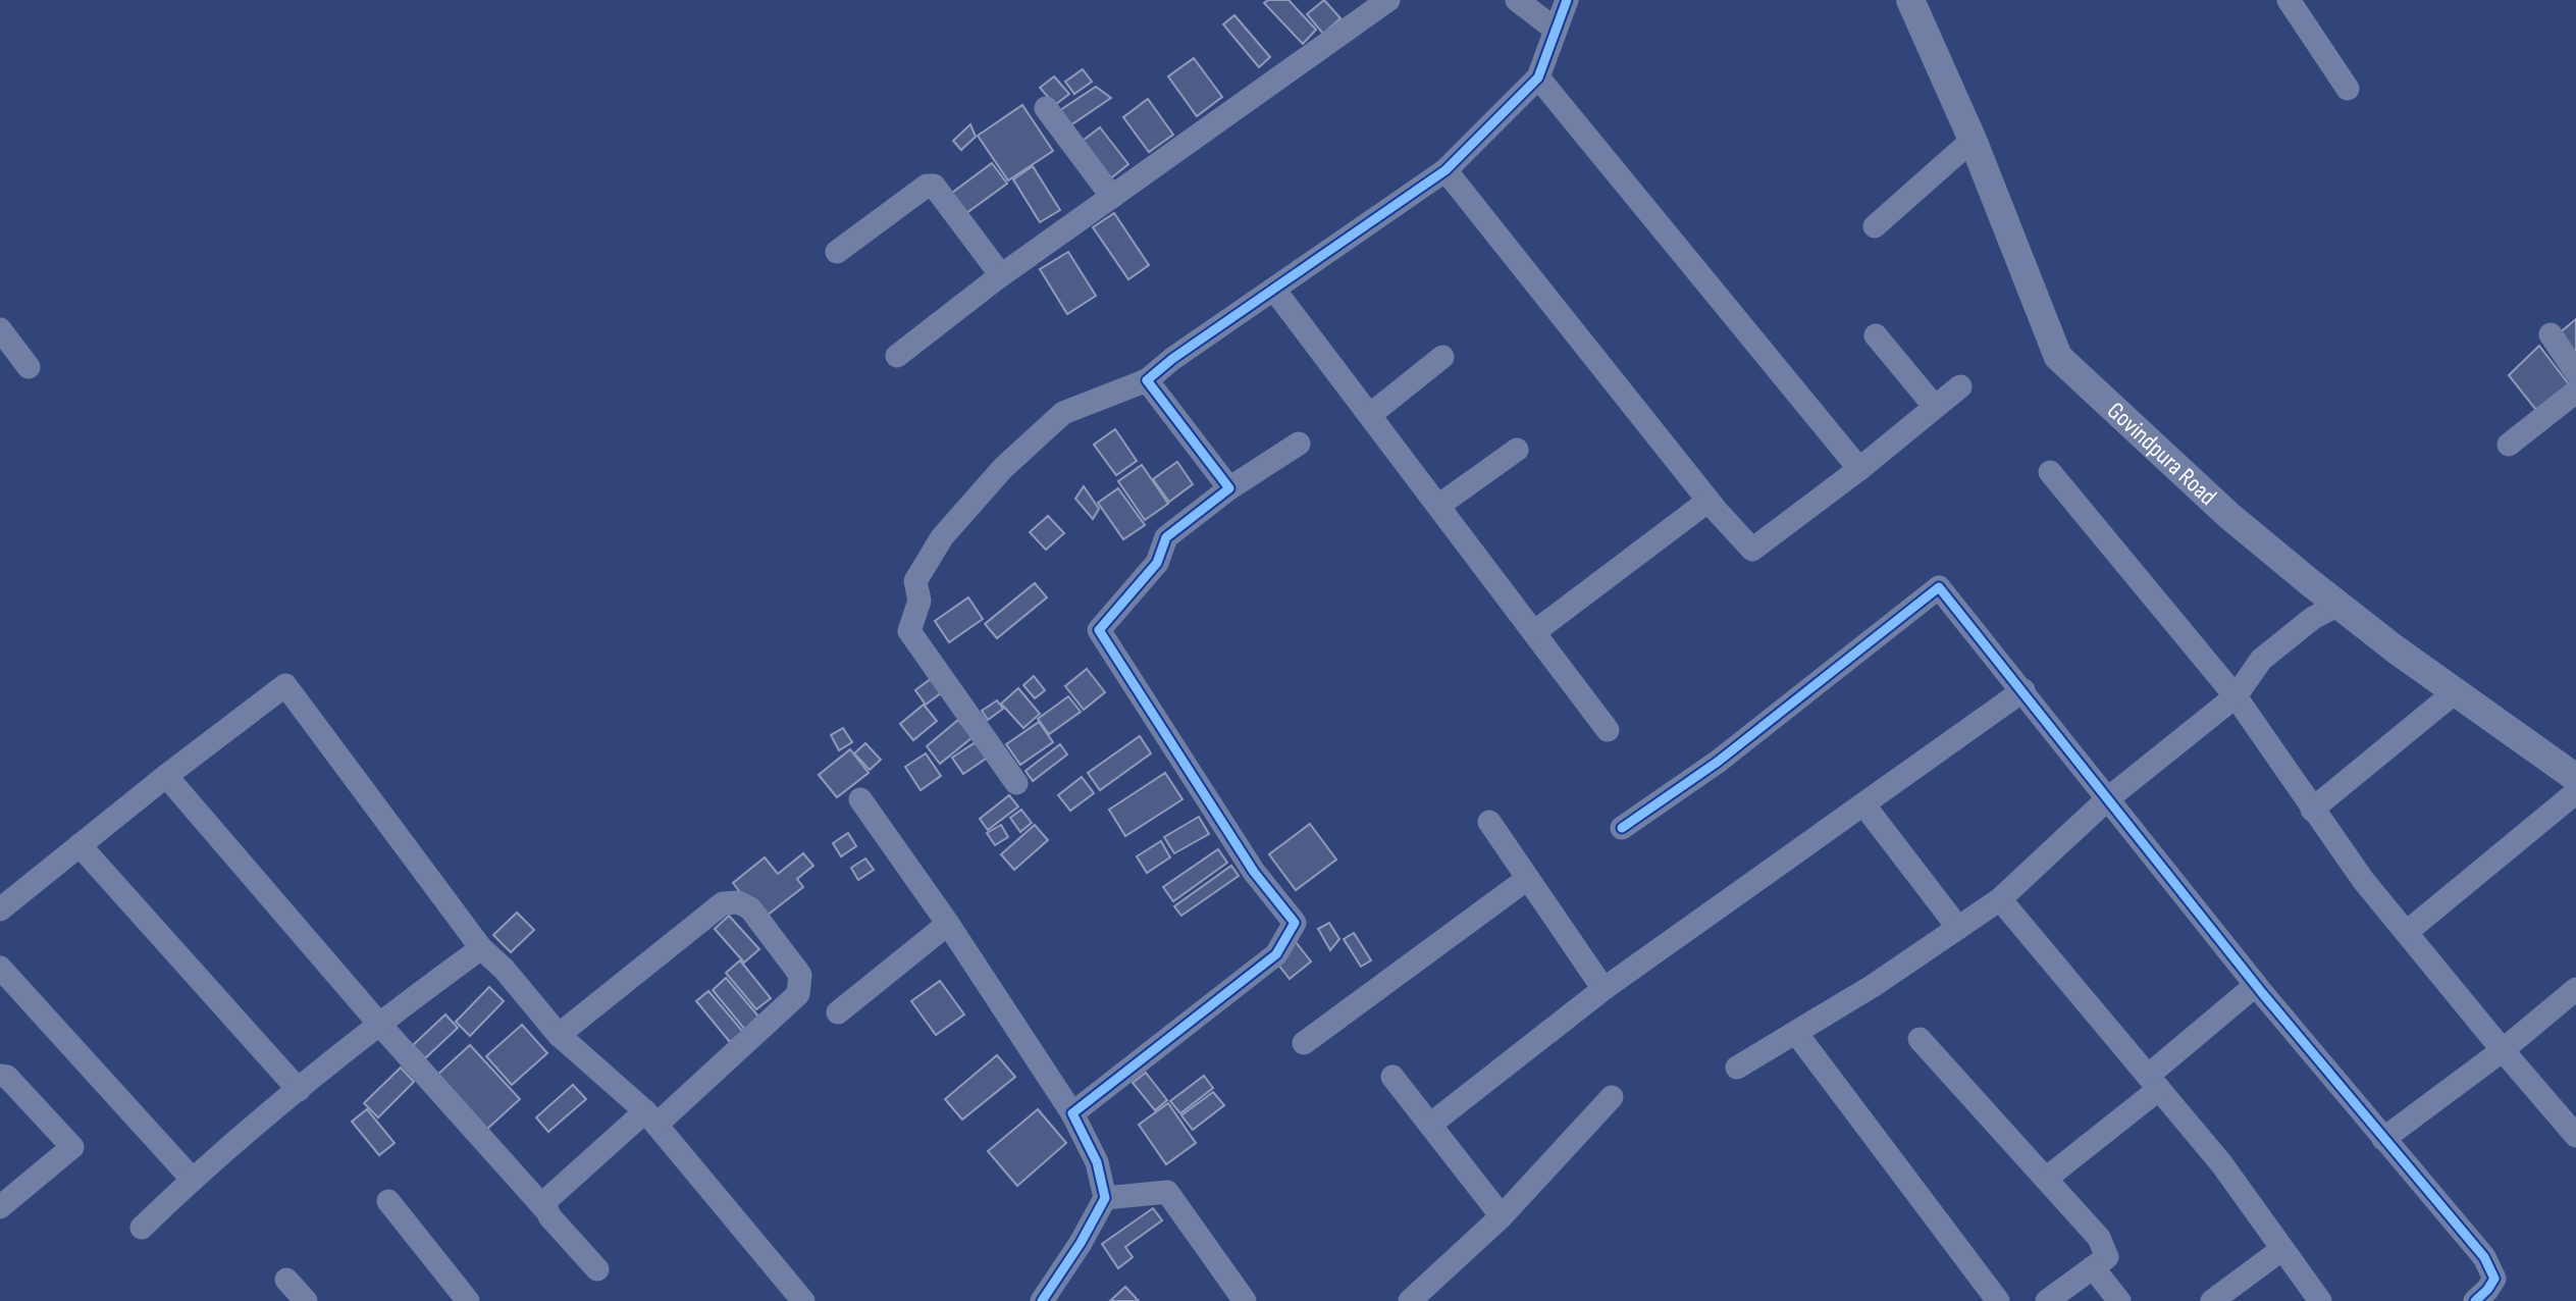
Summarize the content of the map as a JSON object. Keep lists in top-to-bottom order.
{
  "streets": {
    "street": ["Govindpura Road"]
  }
}
